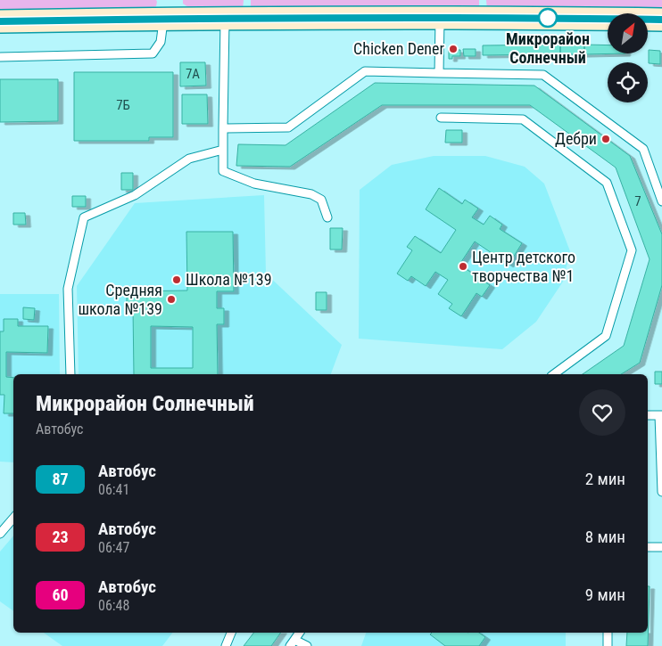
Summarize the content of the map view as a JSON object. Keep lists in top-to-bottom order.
{
  "places": [
    "Микрорайон Солнечный",
    "Chicken Dener",
    "Дебри",
    "Центр детского творчества №1",
    "Школа №139",
    "Средняя школа №139"
  ],
  "lines": ["bus line 87"],
  "house_numbers": ["7А", "7Б", "7"],
  "north": "top right",
  "page": {
    "heading": ["Микрорайон Солнечный", "Автобус"],
    "list": [
      {
        "mark": "87",
        "name": "Автобус",
        "note": "06:41",
        "value": "2 мин"
      },
      {
        "mark": "23",
        "name": "Автобус",
        "note": "06:47",
        "value": "8 мин"
      },
      {
        "mark": "60",
        "name": "Автобус",
        "note": "06:48",
        "value": "9 мин"
      }
    ]
  }
}
